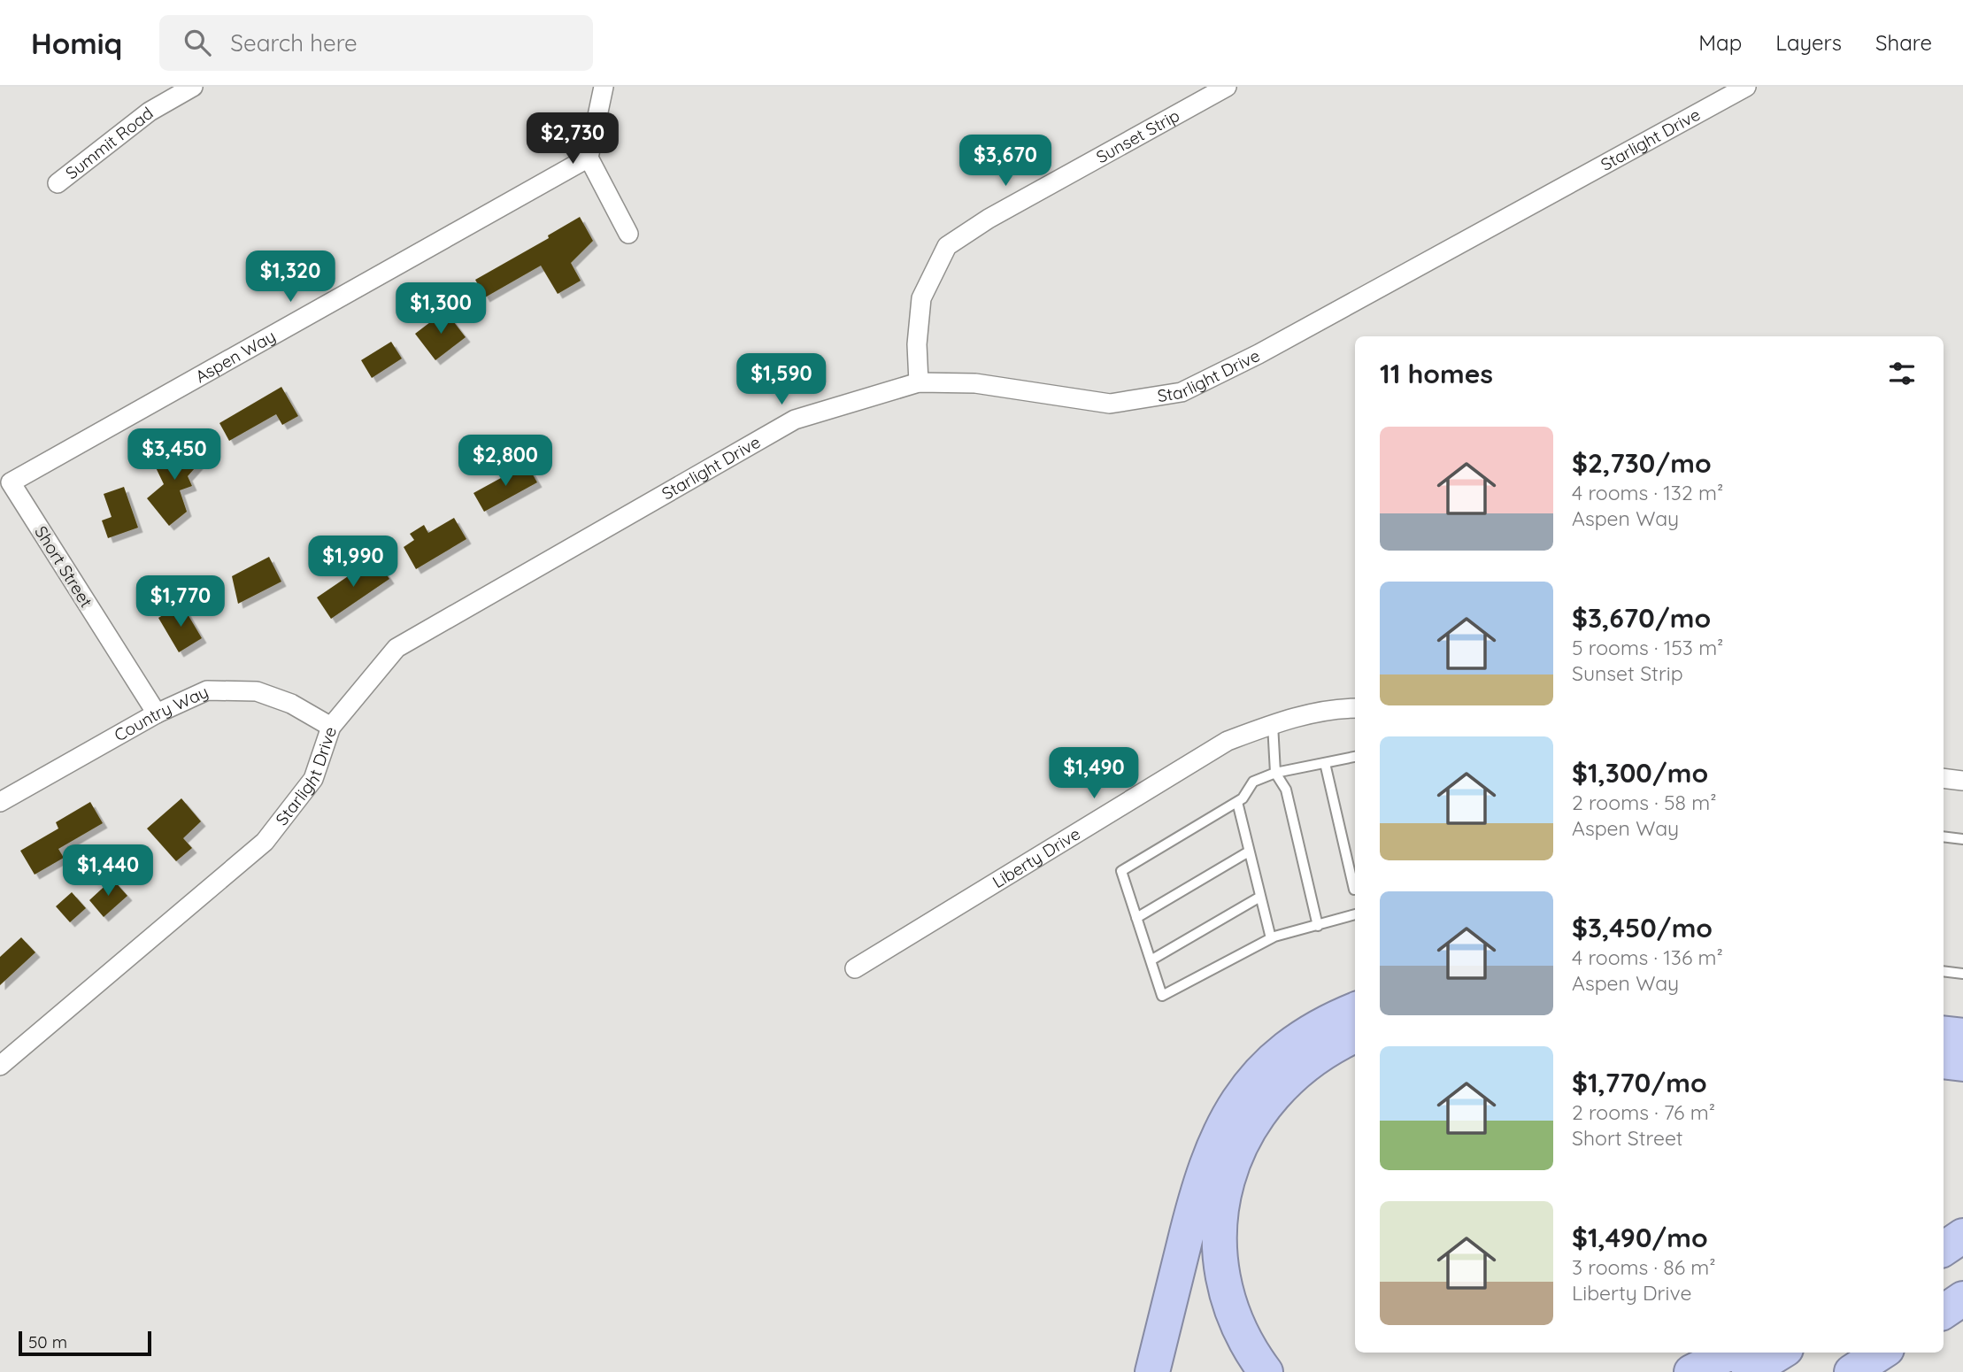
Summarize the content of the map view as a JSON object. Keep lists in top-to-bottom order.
{
  "streets": {
    "street": [
      "Sunset Strip",
      "Starlight Drive",
      "Summit Road",
      "Aspen Way",
      "Short Street",
      "Country Way",
      "Liberty Drive"
    ]
  },
  "crossings": [
    ["Sunset Strip", "Starlight Drive"],
    ["Starlight Drive", "Country Way"],
    ["Aspen Way", "Short Street"],
    ["Short Street", "Country Way"]
  ],
  "scale_bar": "50 m",
  "page": {
    "header": "Homiq",
    "search": "Search here",
    "nav": ["Map", "Layers", "Share"],
    "price": [
      "$2,730",
      "$3,670",
      "$1,320",
      "$1,300",
      "$1,590",
      "$3,450",
      "$2,800",
      "$1,990",
      "$1,770",
      "$1,490",
      "$1,440"
    ],
    "heading": "11 homes",
    "list": [
      {
        "name": "$2,730/mo",
        "note": "4 rooms · 132 m² · Aspen Way"
      },
      {
        "name": "$3,670/mo",
        "note": "5 rooms · 153 m² · Sunset Strip"
      },
      {
        "name": "$1,300/mo",
        "note": "2 rooms · 58 m² · Aspen Way"
      },
      {
        "name": "$3,450/mo",
        "note": "4 rooms · 136 m² · Aspen Way"
      },
      {
        "name": "$1,770/mo",
        "note": "2 rooms · 76 m² · Short Street"
      },
      {
        "name": "$1,490/mo",
        "note": "3 rooms · 86 m² · Liberty Drive"
      }
    ],
    "scale": "50 m"
  }
}
